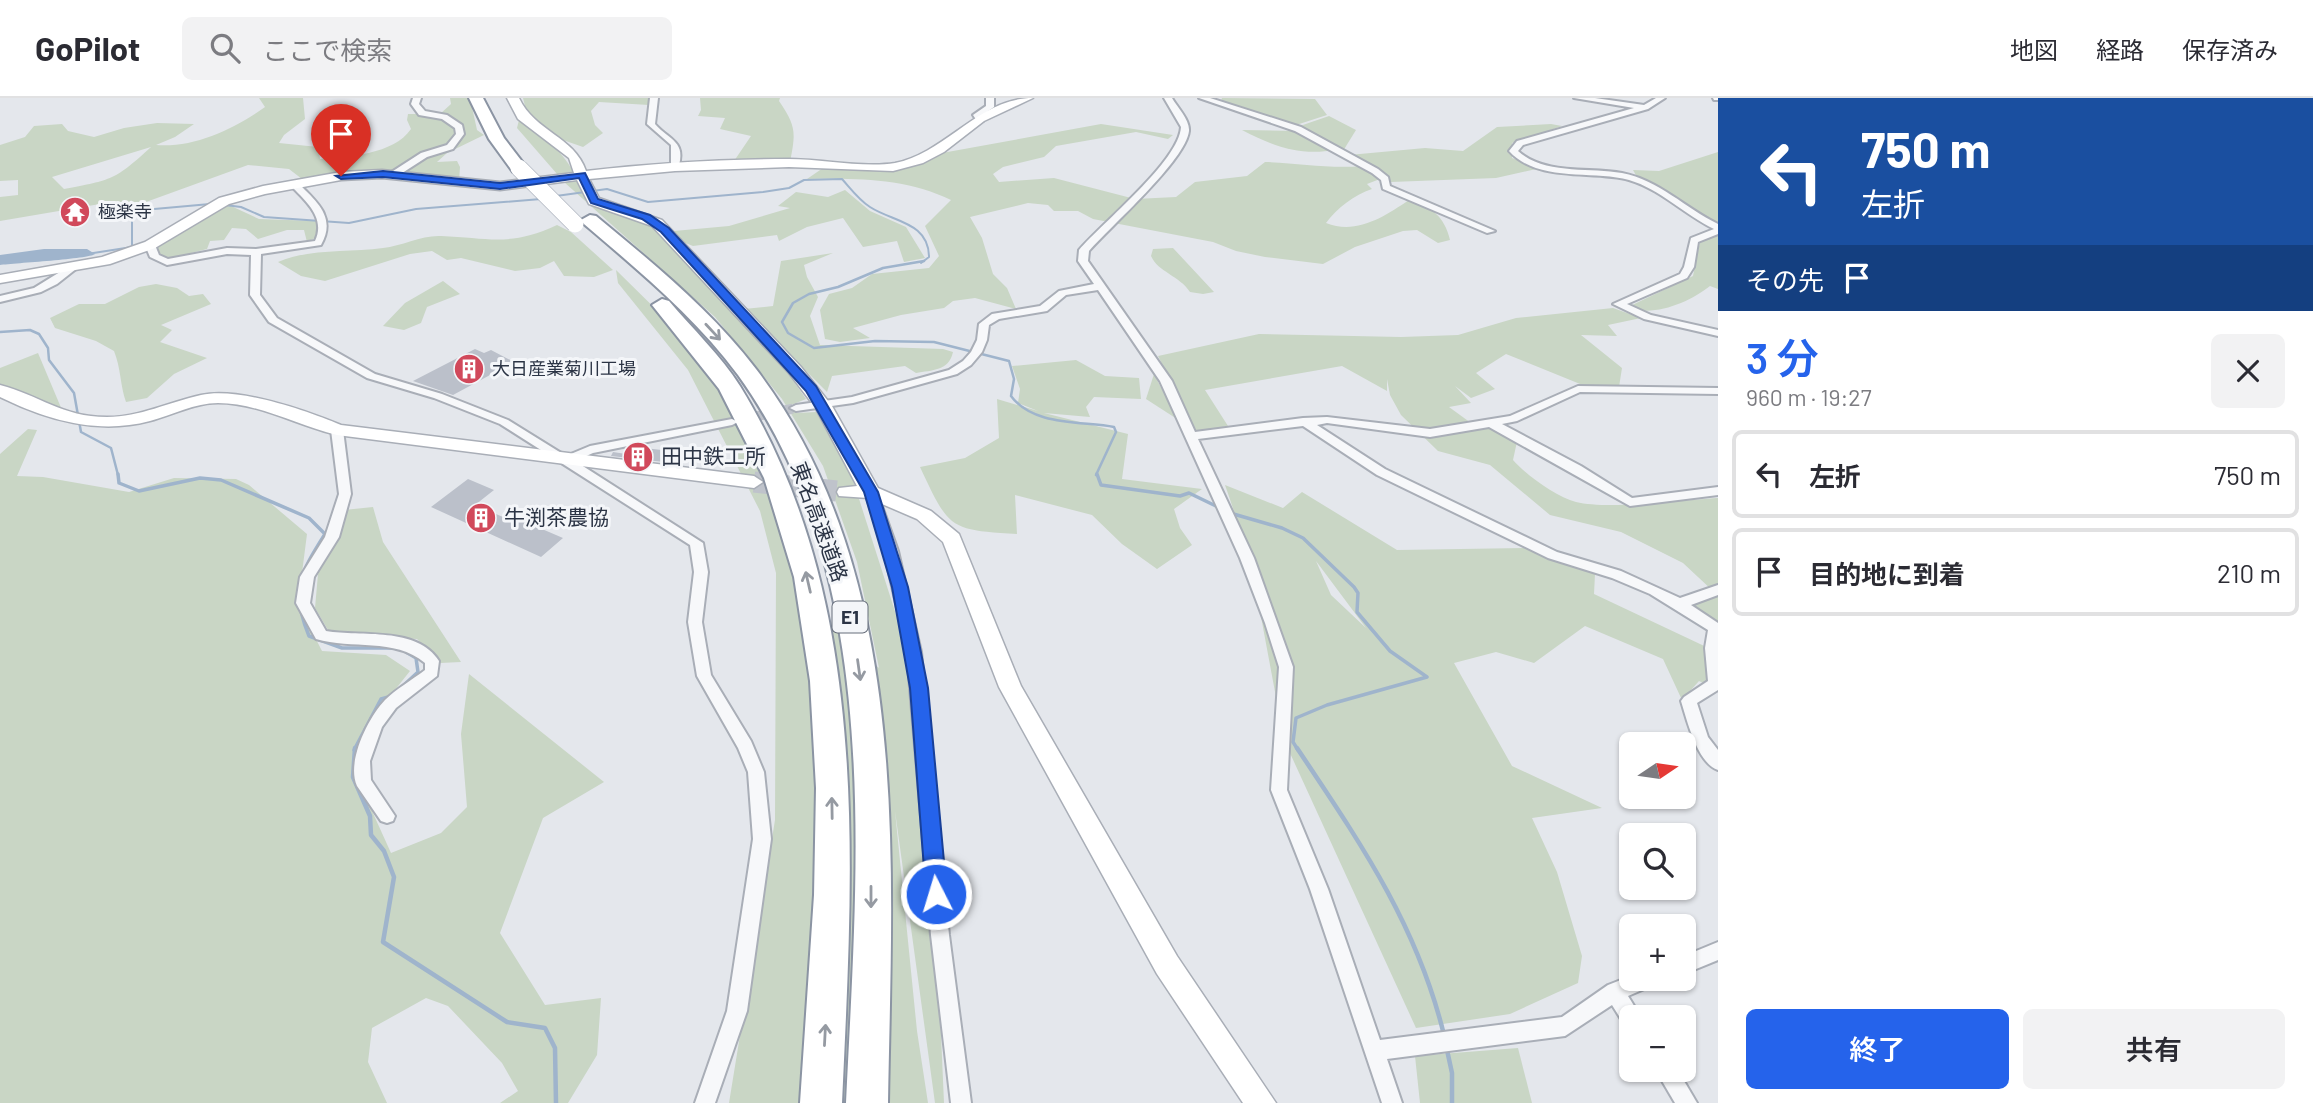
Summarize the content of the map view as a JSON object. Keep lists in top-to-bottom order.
{
  "streets": {
    "highway": ["東名高速道路", "E1"]
  },
  "places": {
    "temple": ["極楽寺"],
    "building": ["大日産業菊川工場", "田中鉄工所", "牛渕茶農協"]
  },
  "north": "right",
  "page": {
    "header": "GoPilot",
    "search": "ここで検索",
    "nav": ["地図", "経路", "保存済み"],
    "turn": ["750 m", "左折"],
    "then": "その先",
    "heading": ["3 分", "960 m · 19:27"],
    "list": [
      {
        "name": "左折",
        "value": "750 m"
      },
      {
        "name": "目的地に到着",
        "value": "210 m"
      }
    ],
    "map_buttons": ["+", "−"],
    "buttons": ["終了", "共有"]
  }
}
